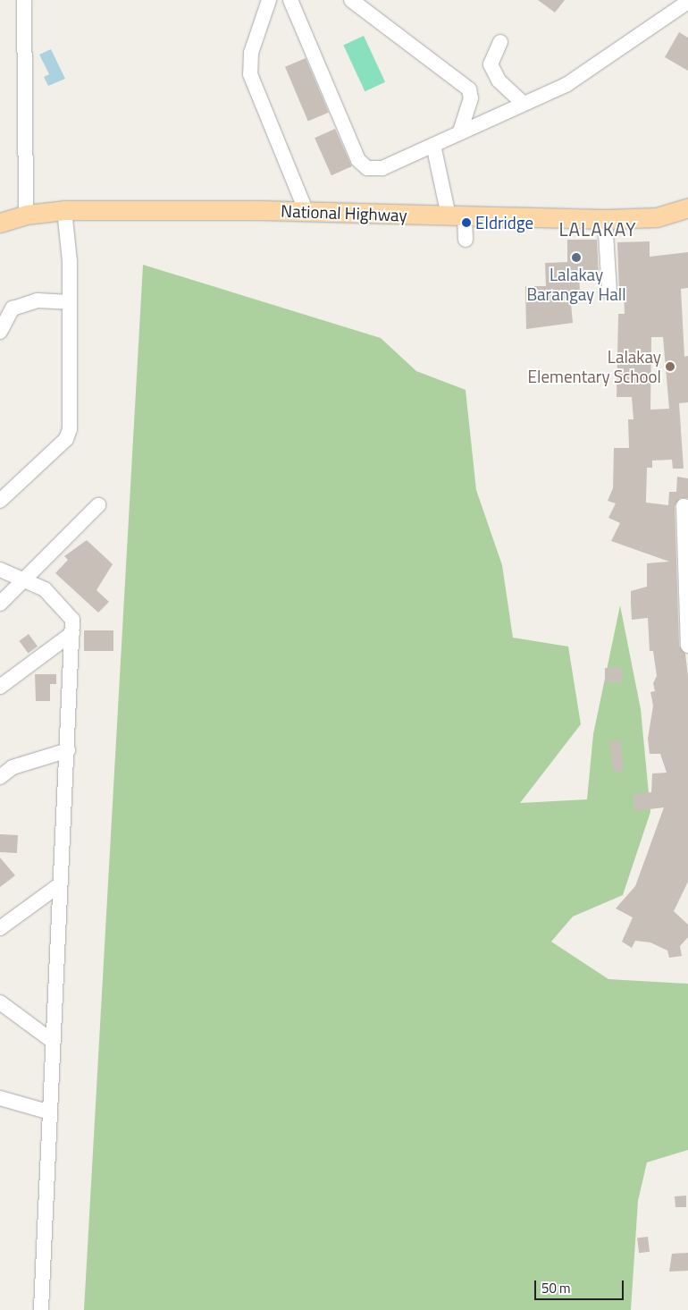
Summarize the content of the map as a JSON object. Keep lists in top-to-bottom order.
{
  "streets": {
    "main road": ["National Highway"]
  },
  "districts": ["LALAKAY"],
  "places": ["Eldridge", "Lalakay Barangay Hall", "Lalakay Elementary School"],
  "scale_bar": "50 m"
}
